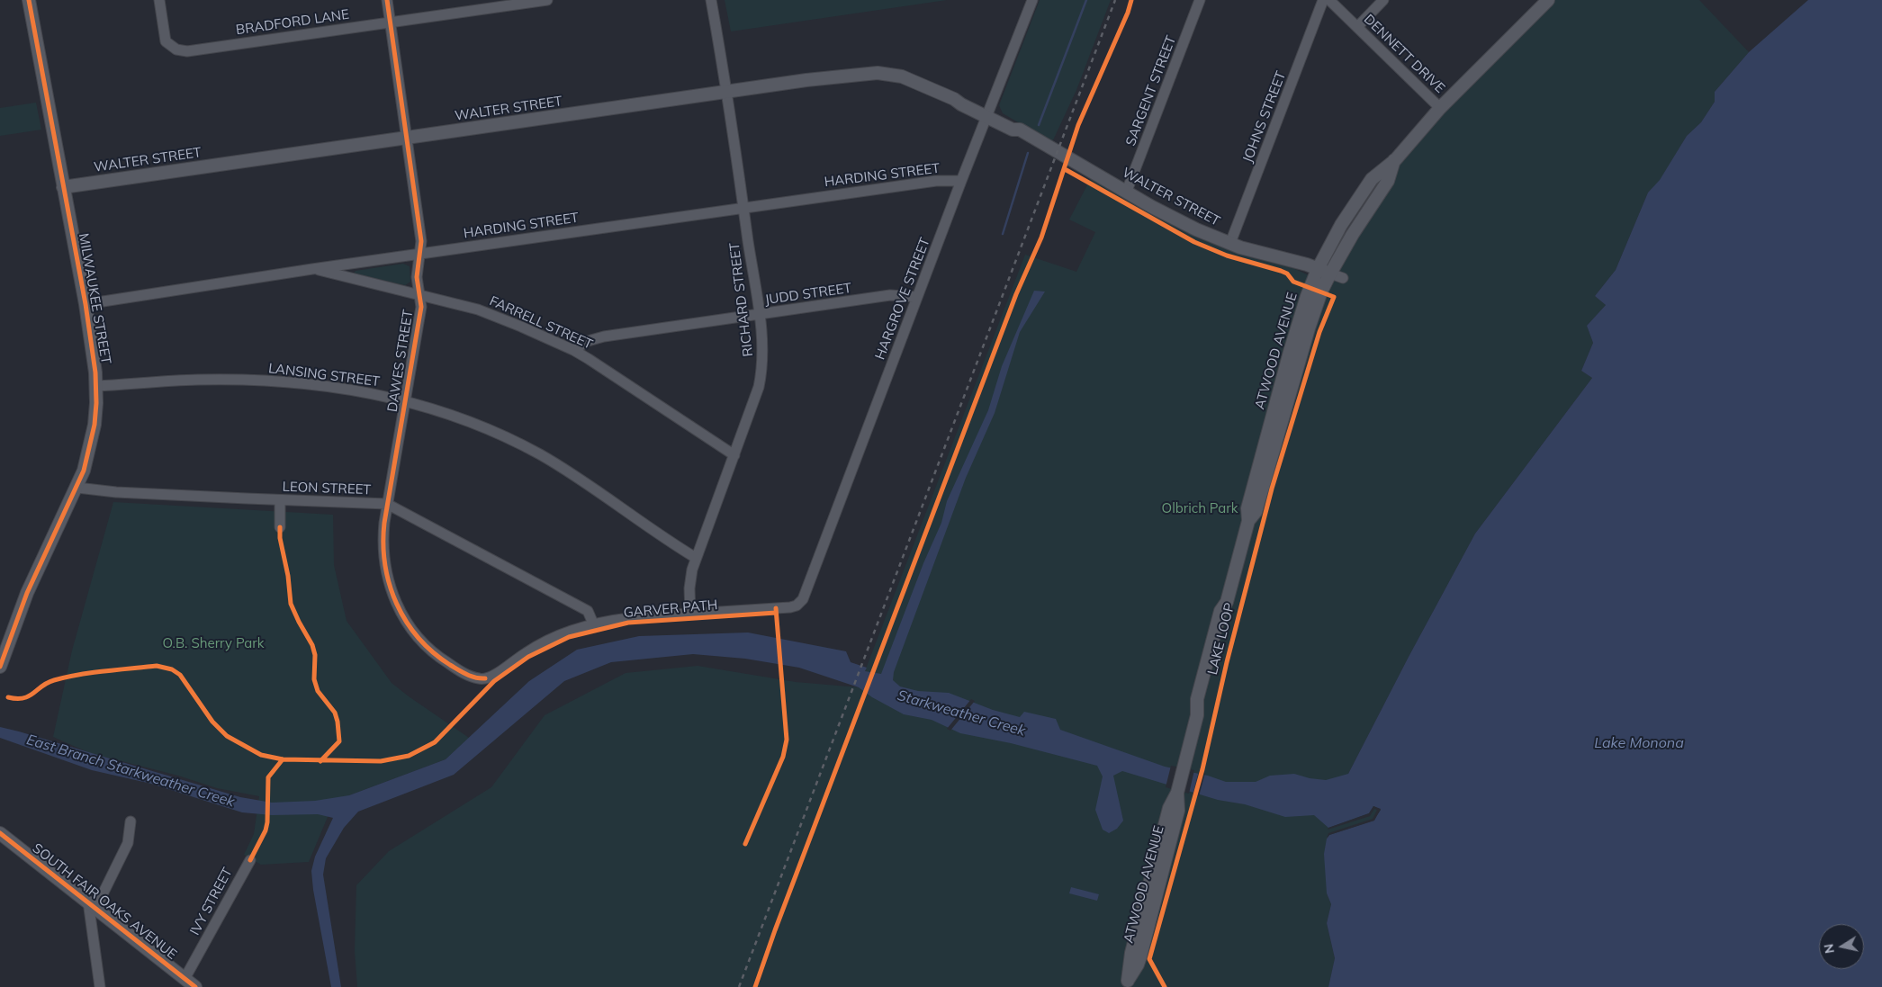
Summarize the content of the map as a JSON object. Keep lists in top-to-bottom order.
{
  "streets": {
    "street": [
      "BRADFORD LANE",
      "DENNETT DRIVE",
      "SARGENT STREET",
      "WALTER STREET",
      "JOHNS STREET",
      "HARDING STREET",
      "JUDD STREET",
      "MILWAUKEE STREET",
      "HARGROVE STREET",
      "RICHARD STREET",
      "FARRELL STREET",
      "ATWOOD AVENUE",
      "DAWES STREET",
      "LANSING STREET",
      "LEON STREET",
      "SOUTH FAIR OAKS AVENUE",
      "IVY STREET"
    ],
    "cycle path": ["GARVER PATH", "LAKE LOOP"]
  },
  "crossings": [
    ["BRADFORD LANE", "DAWES STREET"],
    ["DENNETT DRIVE", "ATWOOD AVENUE"],
    ["SARGENT STREET", "WALTER STREET"],
    ["WALTER STREET", "JOHNS STREET"],
    ["WALTER STREET", "MILWAUKEE STREET"],
    ["WALTER STREET", "HARGROVE STREET"],
    ["WALTER STREET", "RICHARD STREET"],
    ["WALTER STREET", "ATWOOD AVENUE"],
    ["WALTER STREET", "DAWES STREET"],
    ["HARDING STREET", "MILWAUKEE STREET"],
    ["HARDING STREET", "HARGROVE STREET"],
    ["HARDING STREET", "RICHARD STREET"],
    ["HARDING STREET", "FARRELL STREET"],
    ["HARDING STREET", "DAWES STREET"],
    ["JUDD STREET", "HARGROVE STREET"],
    ["JUDD STREET", "RICHARD STREET"],
    ["JUDD STREET", "FARRELL STREET"],
    ["MILWAUKEE STREET", "LANSING STREET"],
    ["MILWAUKEE STREET", "LEON STREET"],
    ["HARGROVE STREET", "RICHARD STREET"],
    ["RICHARD STREET", "FARRELL STREET"],
    ["RICHARD STREET", "LANSING STREET"],
    ["FARRELL STREET", "DAWES STREET"],
    ["DAWES STREET", "LANSING STREET"],
    ["DAWES STREET", "LEON STREET"],
    ["SOUTH FAIR OAKS AVENUE", "IVY STREET"]
  ],
  "water": ["Starkweather Creek", "Lake Monona", "East Branch Starkweather Creek"],
  "parks": ["Olbrich Park", "O.B. Sherry Park"],
  "north": "left"
}
